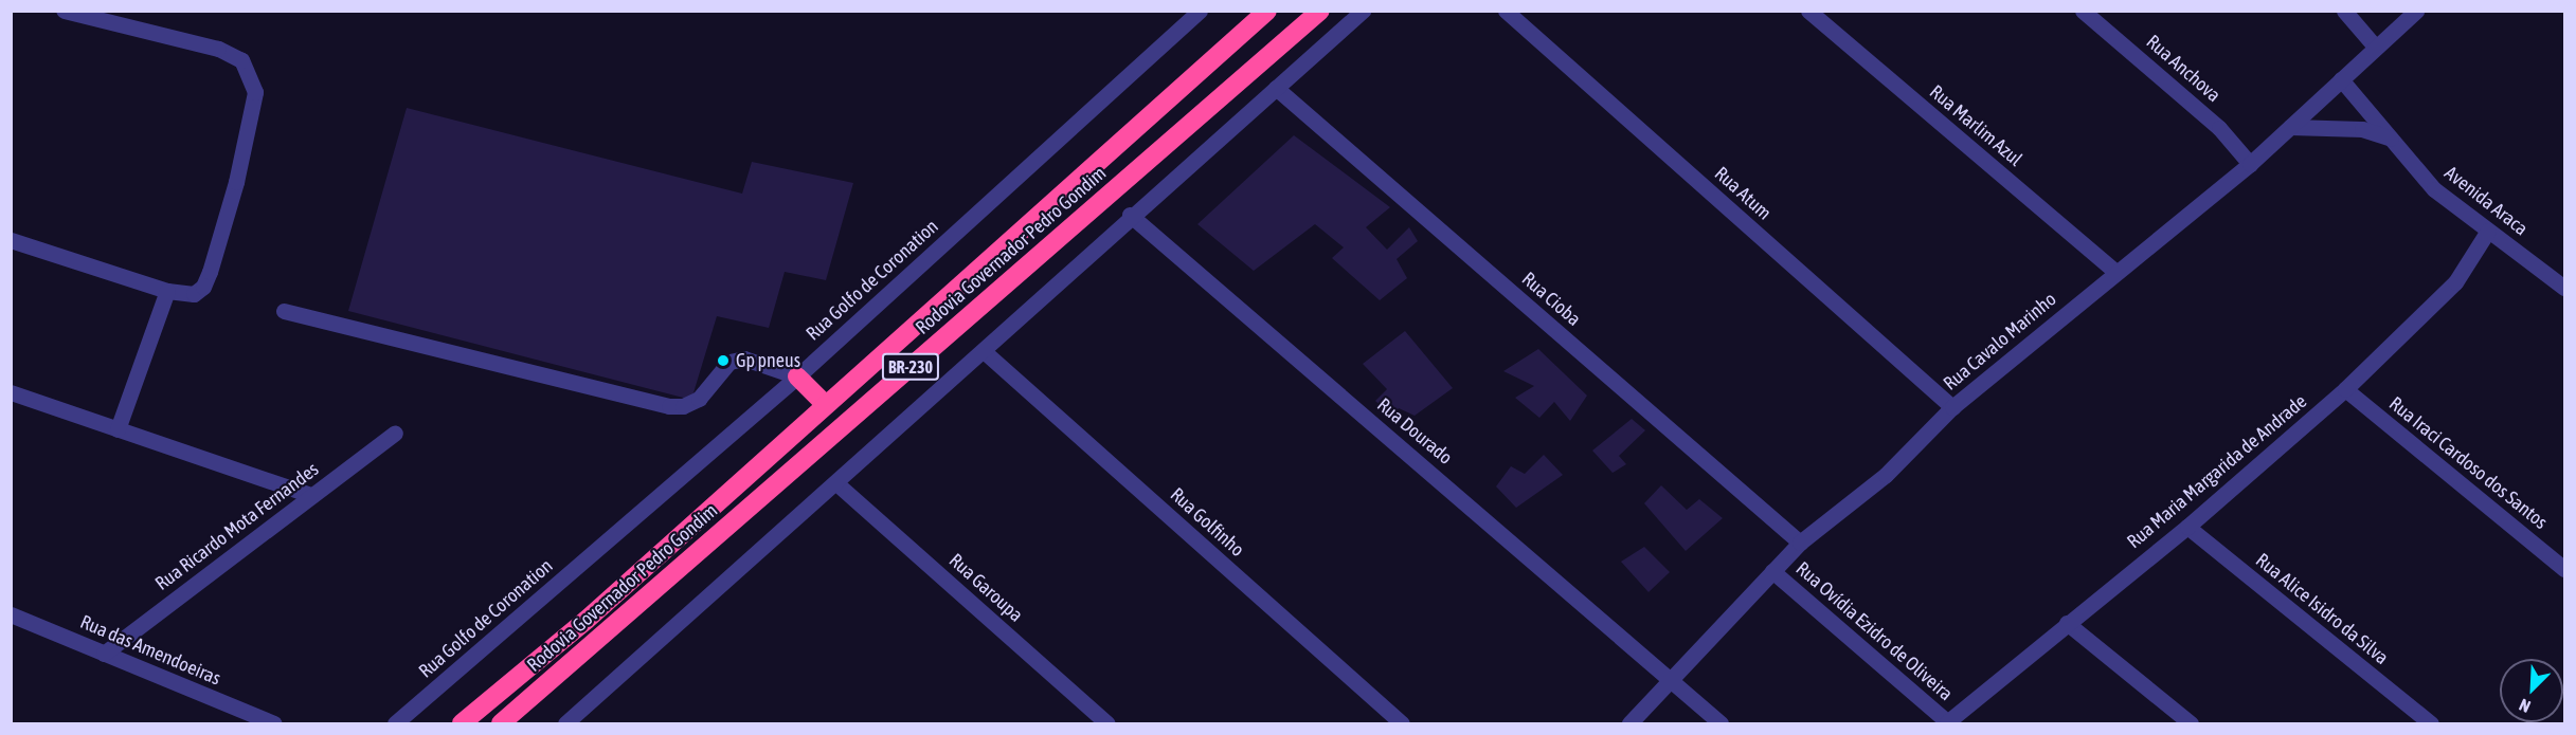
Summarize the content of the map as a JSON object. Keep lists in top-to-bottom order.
{
  "streets": {
    "highway": ["Rodovia Governador Pedro Gondim", "BR-230"],
    "street": [
      "Rua Anchova",
      "Rua Marlim Azul",
      "Rua Atum",
      "Avenida Araca",
      "Rua Golfo de Coronation",
      "Rua Cioba",
      "Rua Cavalo Marinho",
      "Rua Dourado",
      "Rua Iraci Cardoso dos Santos",
      "Rua Maria Margarida de Andrade",
      "Rua Golfinho",
      "Rua Ricardo Mota Fernandes",
      "Rua Garoupa",
      "Rua Alice Isidro da Silva",
      "Rua Ovídia Ezidro de Oliveira",
      "Rua das Amendoeiras"
    ]
  },
  "crossings": [
    ["Rua Anchova", "Rua Cavalo Marinho"],
    ["Rua Marlim Azul", "Rua Cavalo Marinho"],
    ["Rua Atum", "Rua Cavalo Marinho"],
    ["Avenida Araca", "Rua Cavalo Marinho"],
    ["Avenida Araca", "Rua Maria Margarida de Andrade"],
    ["Rua Cioba", "Rua Cavalo Marinho"],
    ["Rua Cavalo Marinho", "Rua Dourado"],
    ["Rua Cavalo Marinho", "Rua Ovídia Ezidro de Oliveira"],
    ["Rua Iraci Cardoso dos Santos", "Rua Maria Margarida de Andrade"],
    ["Rua Maria Margarida de Andrade", "Rua Alice Isidro da Silva"],
    ["Rua Maria Margarida de Andrade", "Rua Ovídia Ezidro de Oliveira"],
    ["Rua Ricardo Mota Fernandes", "Rua das Amendoeiras"]
  ],
  "places": ["Gp pneus"],
  "north": "bottom left"
}
